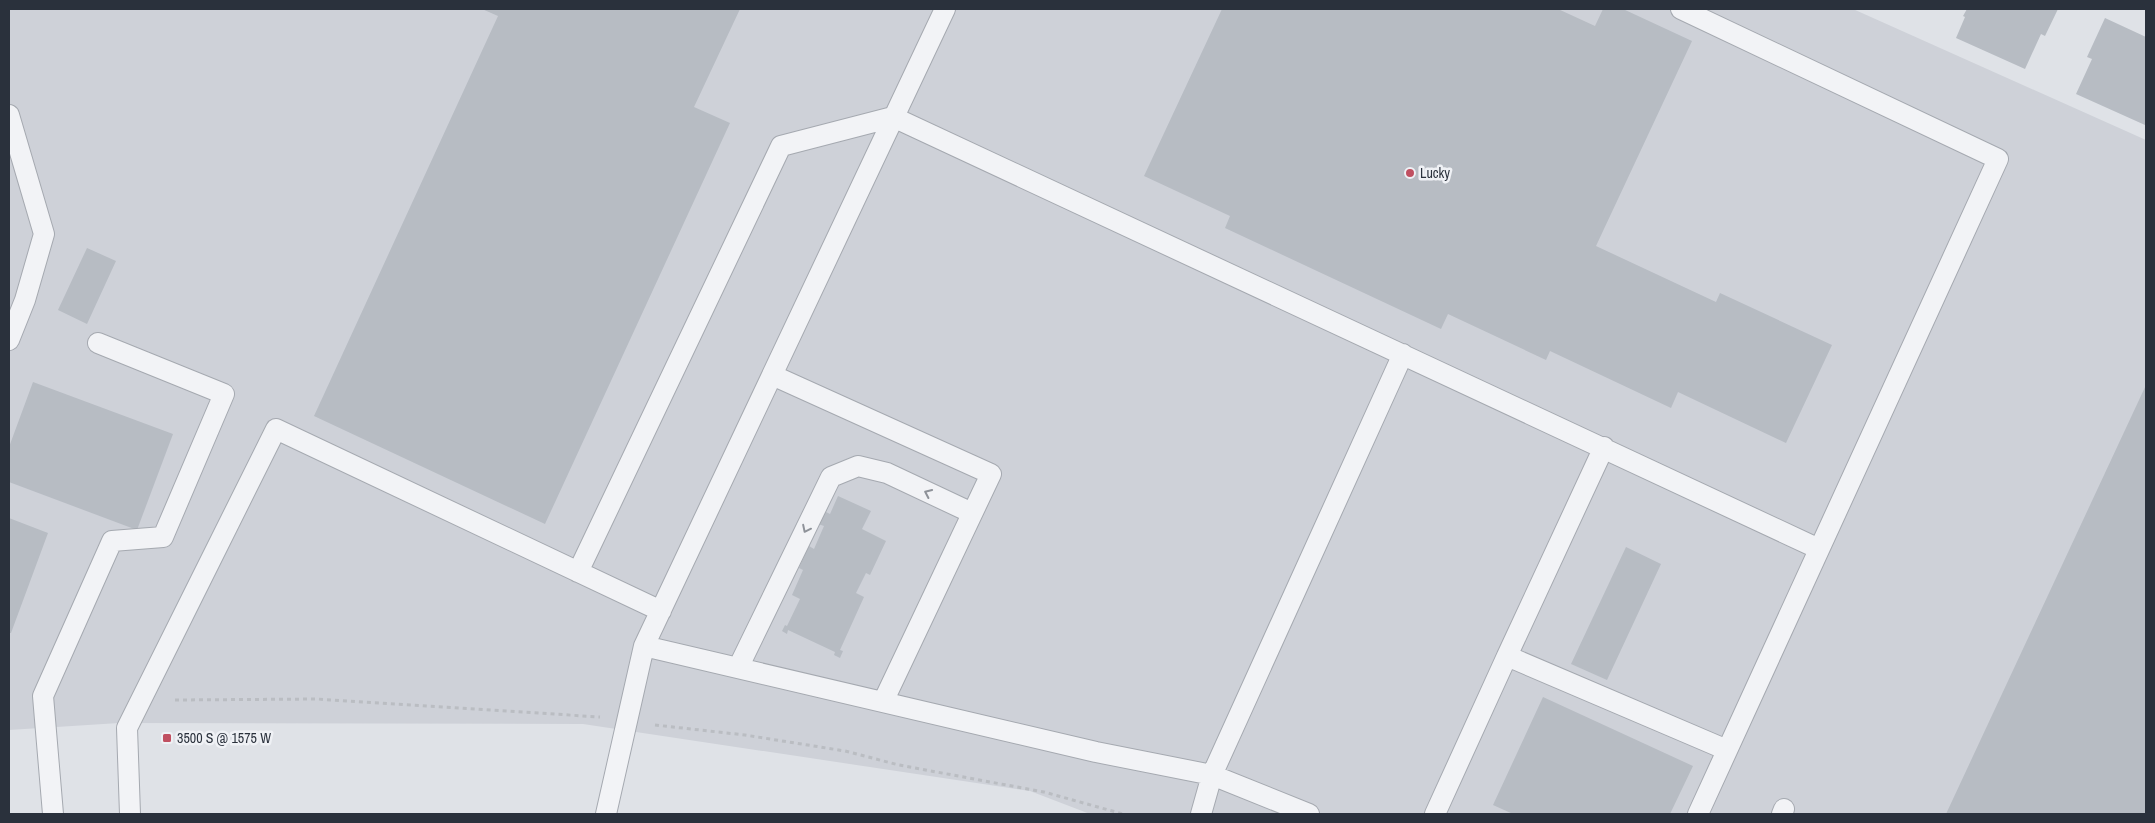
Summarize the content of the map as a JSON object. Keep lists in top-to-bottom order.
{
  "places": {
    "other": ["Lucky"],
    "transit": ["3500 S @ 1575 W"]
  }
}
